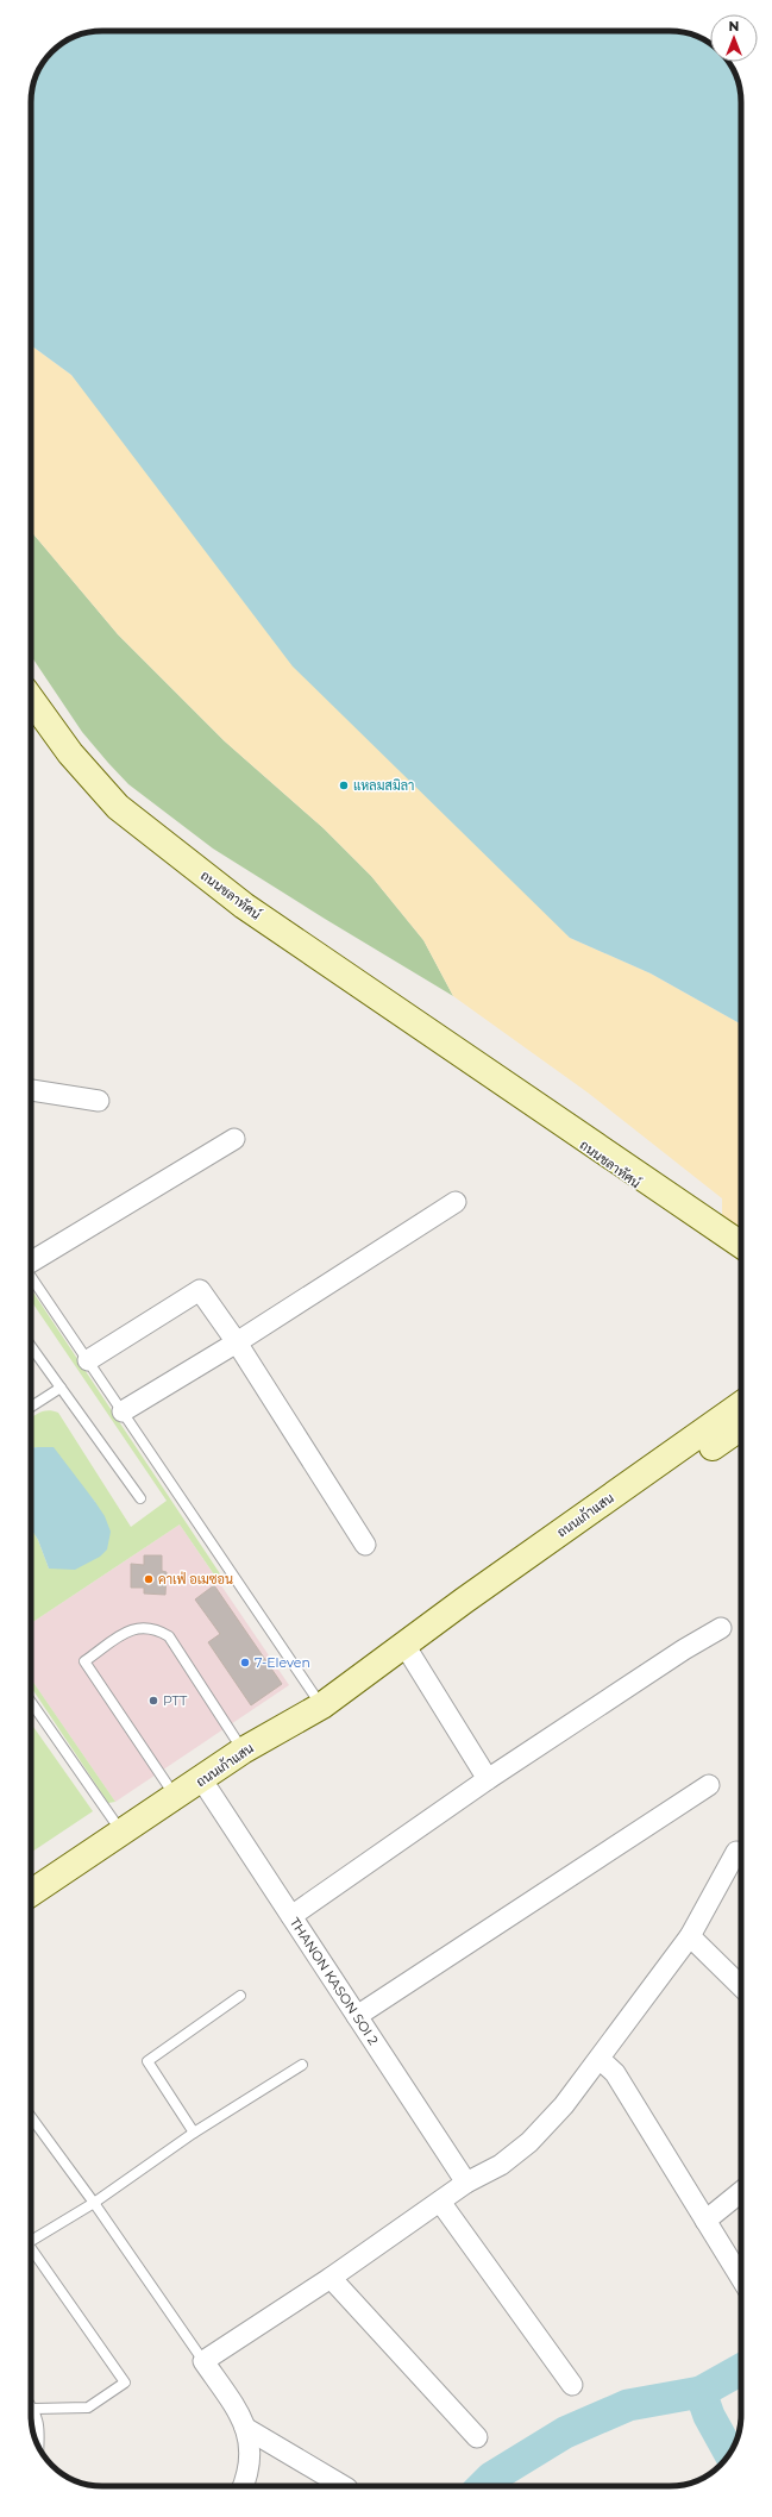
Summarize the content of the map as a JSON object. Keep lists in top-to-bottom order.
{
  "streets": {
    "main road": ["ถนนชลาทัศน์", "ถนนเก้าแสน"],
    "street": ["THANON KASON SOI 2"]
  },
  "crossings": [
    ["ถนนเก้าแสน", "THANON KASON SOI 2"]
  ],
  "places": [
    "แหลมสมิลา",
    "คาเฟ่ อเมซอน",
    "7-Eleven",
    "PTT"
  ],
  "north": "top"
}
